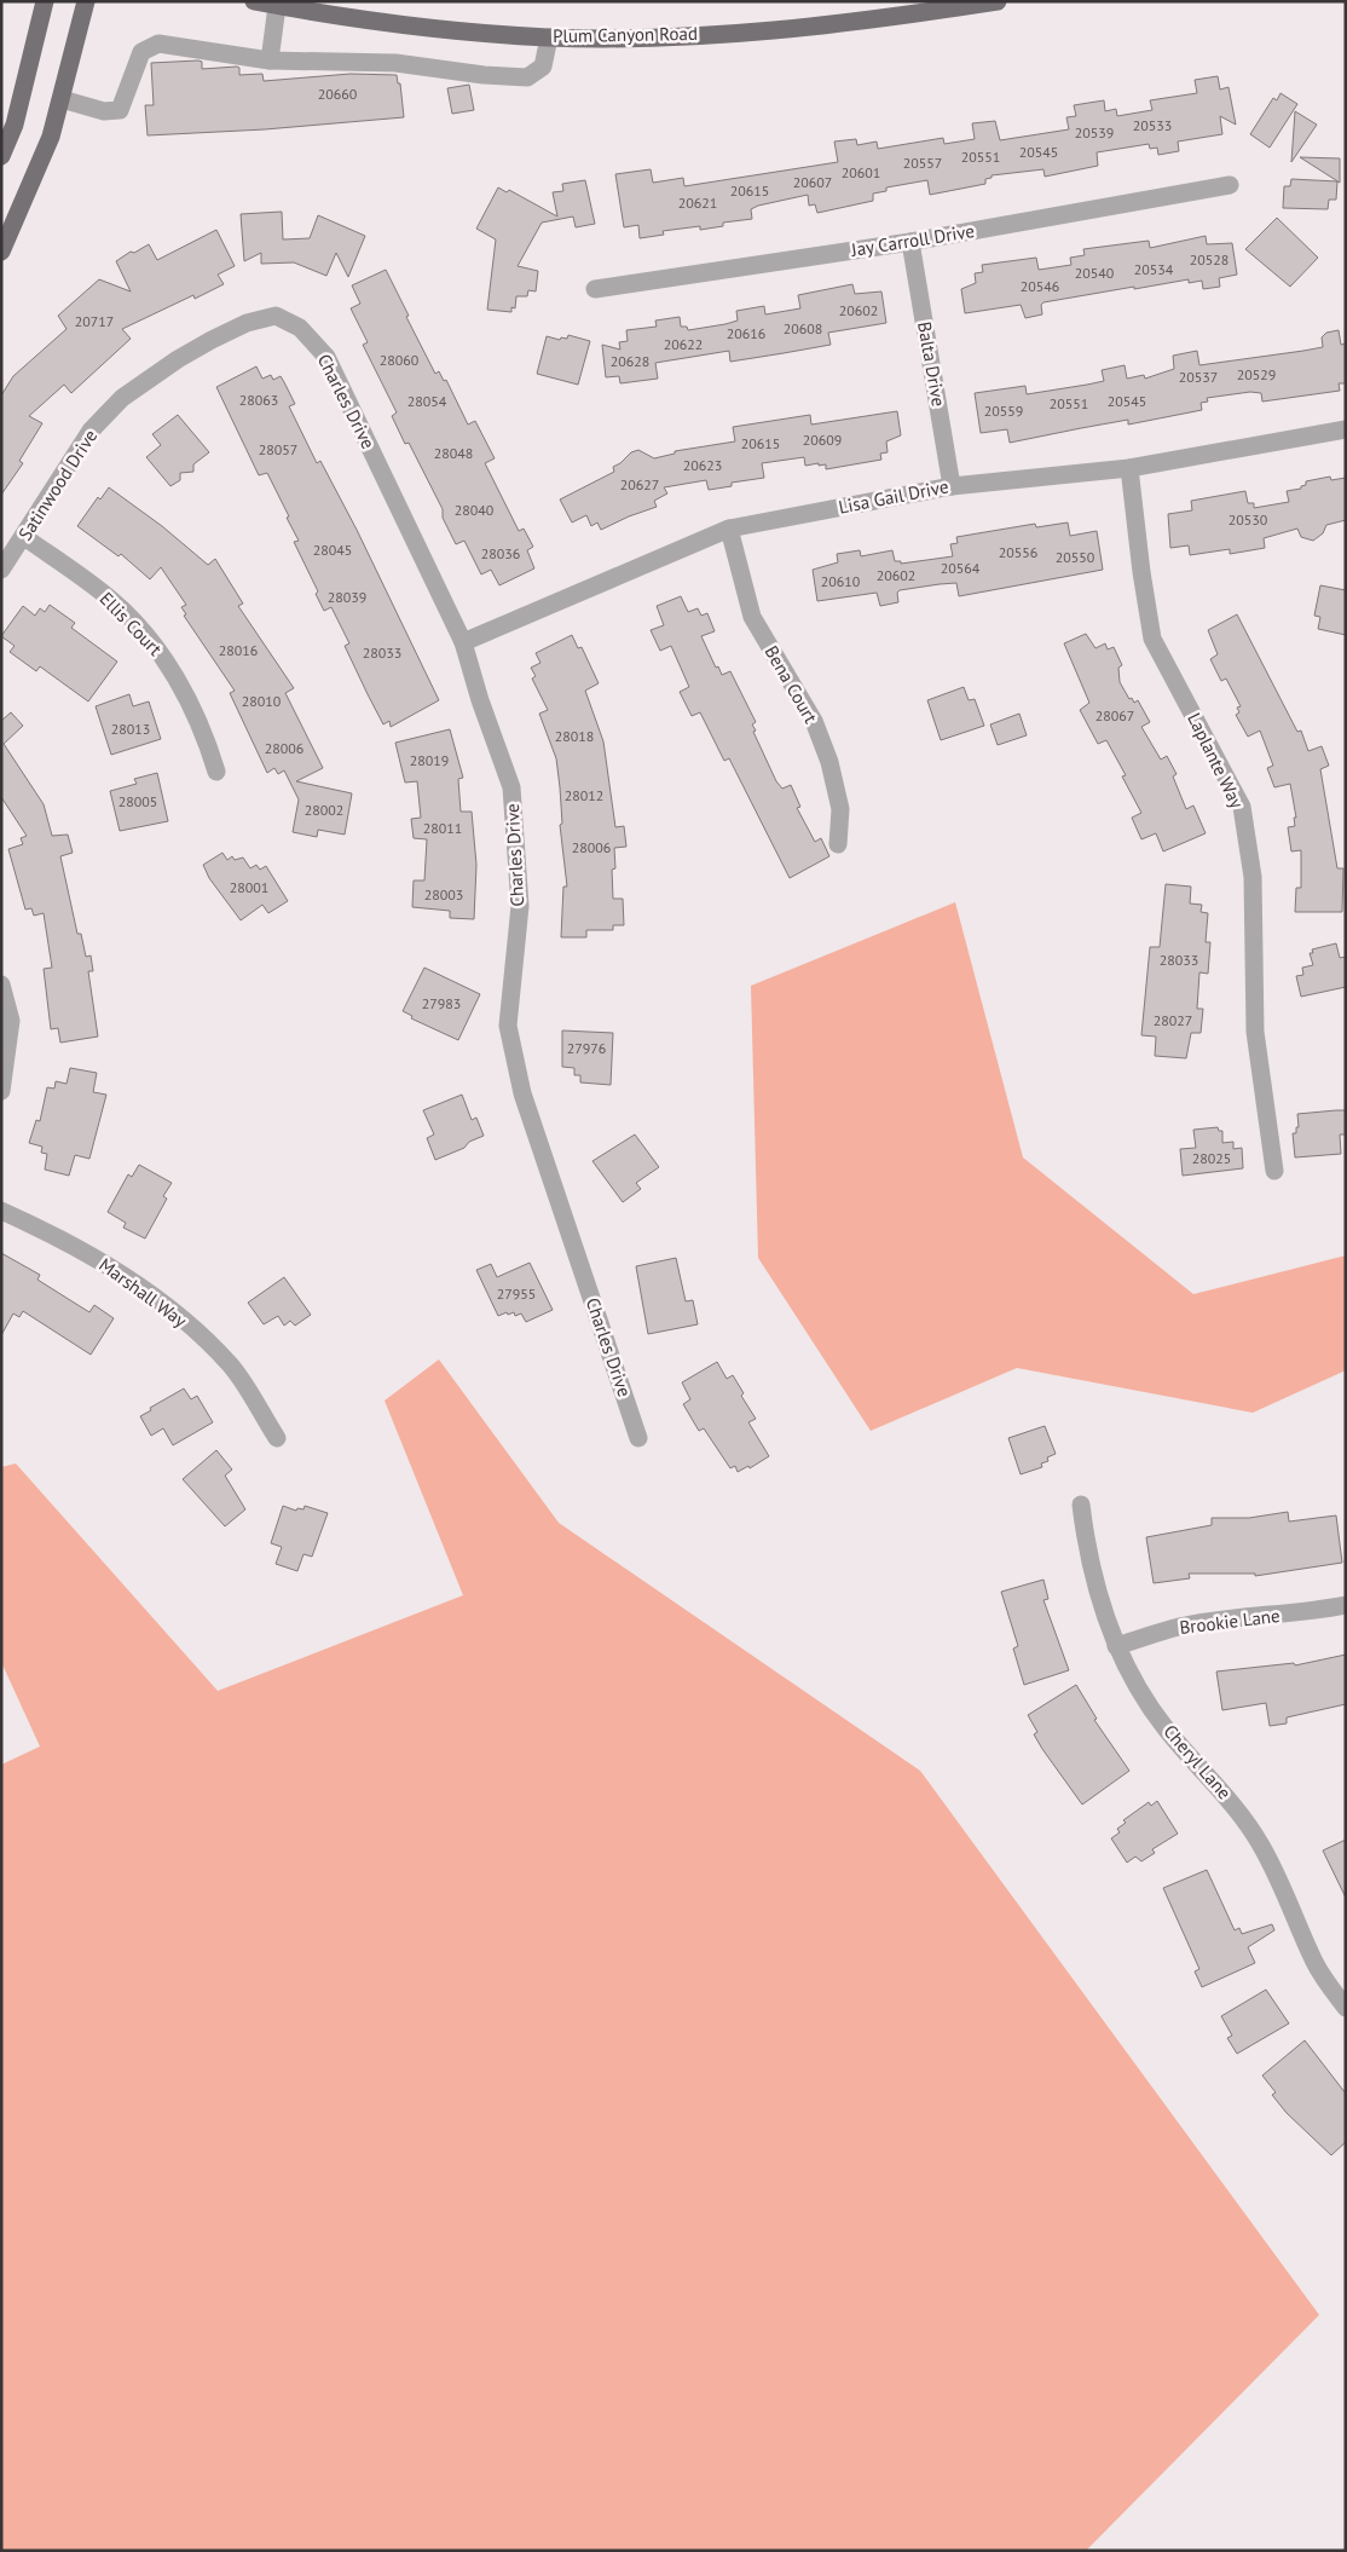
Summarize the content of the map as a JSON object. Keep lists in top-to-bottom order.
{
  "streets": {
    "main road": ["Plum Canyon Road"],
    "street": [
      "Jay Carroll Drive",
      "Balta Drive",
      "Charles Drive",
      "Satinwood Drive",
      "Lisa Gail Drive",
      "Ellis Court",
      "Bena Court",
      "Laplante Way",
      "Marshall Way",
      "Brookie Lane",
      "Cheryl Lane"
    ]
  },
  "crossings": [
    ["Jay Carroll Drive", "Balta Drive"],
    ["Balta Drive", "Lisa Gail Drive"],
    ["Charles Drive", "Satinwood Drive"],
    ["Charles Drive", "Lisa Gail Drive"],
    ["Satinwood Drive", "Ellis Court"],
    ["Lisa Gail Drive", "Bena Court"],
    ["Lisa Gail Drive", "Laplante Way"],
    ["Brookie Lane", "Cheryl Lane"]
  ],
  "house_numbers": [
    "20660",
    "20533",
    "20539",
    "20545",
    "20551",
    "20557",
    "20601",
    "20607",
    "20615",
    "20621",
    "20528",
    "20534",
    "20540",
    "20546",
    "20602",
    "20717",
    "20608",
    "20616",
    "20622",
    "28060",
    "20628",
    "20529",
    "20537",
    "28063",
    "28054",
    "20545",
    "20551",
    "20559",
    "20609",
    "20615",
    "28057",
    "28048",
    "20623",
    "20627",
    "28040",
    "20530",
    "28045",
    "20556",
    "28036",
    "20550",
    "20564",
    "20602",
    "20610",
    "28039",
    "28016",
    "28033",
    "28010",
    "28067",
    "28013",
    "28018",
    "28006",
    "28019",
    "28012",
    "28005",
    "28002",
    "28011",
    "28006",
    "28001",
    "28003",
    "28033",
    "27983",
    "28027",
    "27976",
    "28025",
    "27955"
  ]
}
